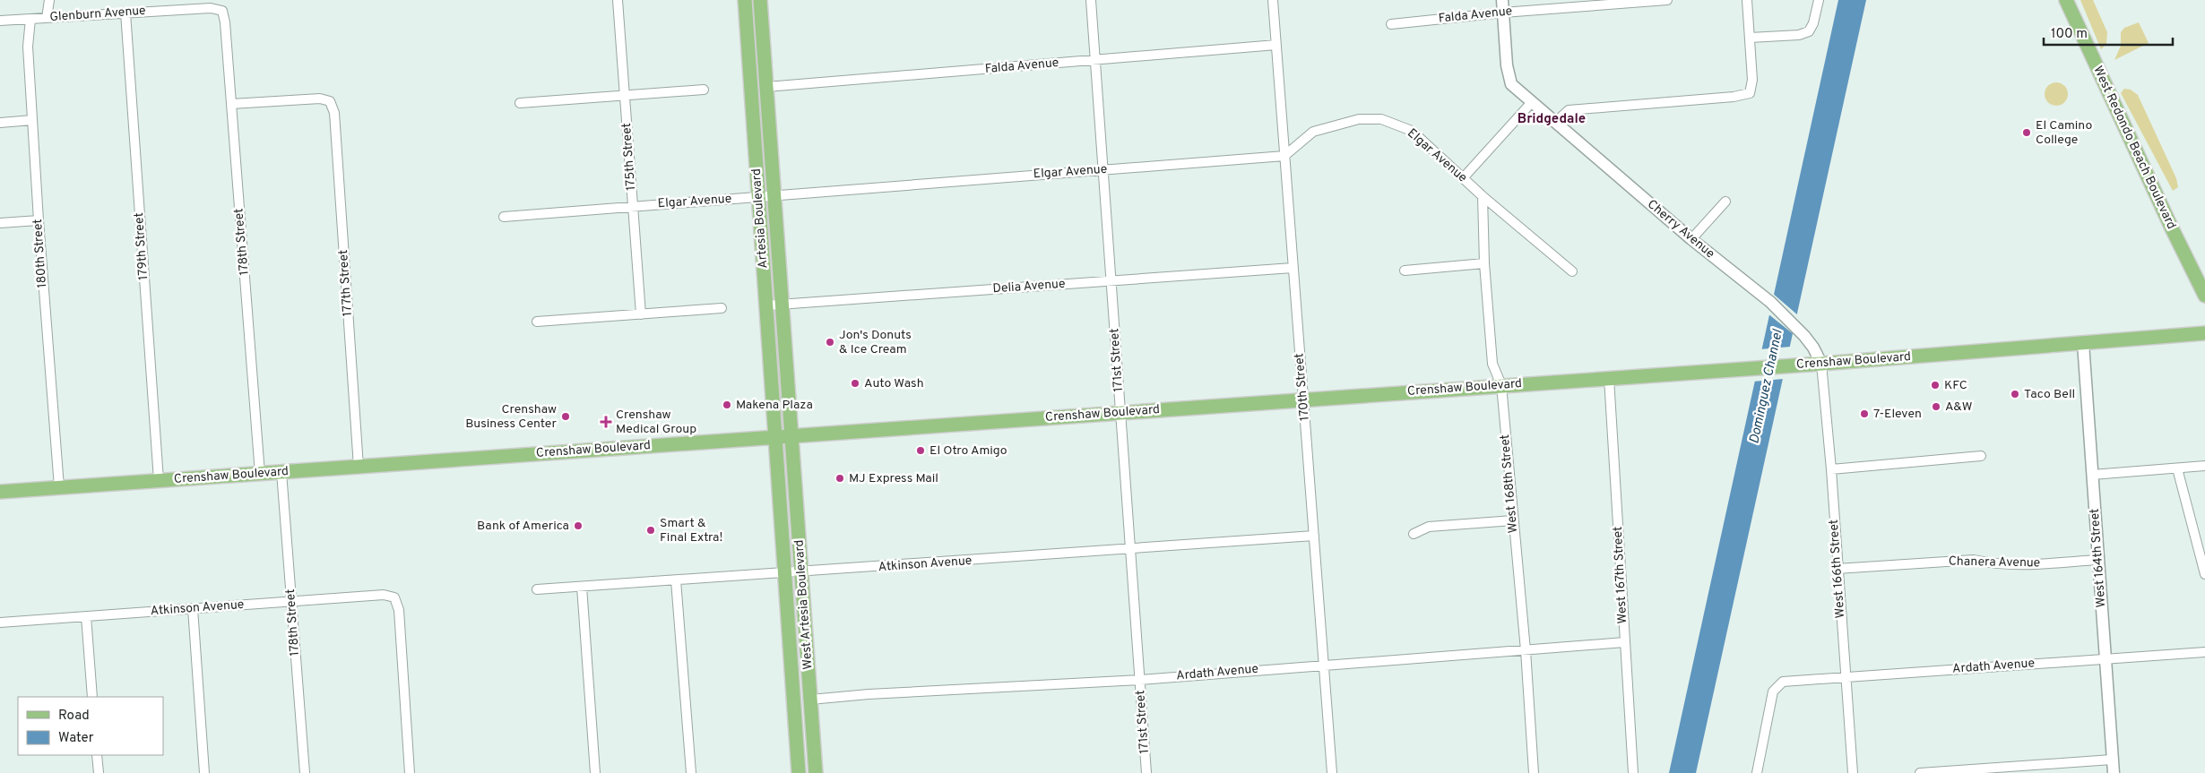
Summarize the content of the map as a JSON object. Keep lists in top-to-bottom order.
{
  "streets": {
    "main road": [
      "West Redondo Beach Boulevard",
      "Artesia Boulevard",
      "Crenshaw Boulevard",
      "West Artesia Boulevard"
    ],
    "street": [
      "Glenburn Avenue",
      "Falda Avenue",
      "Elgar Avenue",
      "175th Street",
      "Cherry Avenue",
      "178th Street",
      "179th Street",
      "180th Street",
      "177th Street",
      "Delia Avenue",
      "171st Street",
      "170th Street",
      "West 168th Street",
      "West 164th Street",
      "Chanera Avenue",
      "Atkinson Avenue",
      "West 166th Street",
      "West 167th Street",
      "Ardath Avenue"
    ]
  },
  "crossings": [
    ["Glenburn Avenue", "178th Street"],
    ["Glenburn Avenue", "179th Street"],
    ["Glenburn Avenue", "180th Street"],
    ["Falda Avenue", "Artesia Boulevard"],
    ["Falda Avenue", "171st Street"],
    ["Falda Avenue", "170th Street"],
    ["Elgar Avenue", "175th Street"],
    ["Elgar Avenue", "Artesia Boulevard"],
    ["Elgar Avenue", "171st Street"],
    ["Elgar Avenue", "170th Street"],
    ["Elgar Avenue", "West 168th Street"],
    ["Artesia Boulevard", "Delia Avenue"],
    ["Artesia Boulevard", "Crenshaw Boulevard"],
    ["Artesia Boulevard", "West Artesia Boulevard"],
    ["Cherry Avenue", "Crenshaw Boulevard"],
    ["Cherry Avenue", "West 166th Street"],
    ["178th Street", "177th Street"],
    ["178th Street", "Crenshaw Boulevard"],
    ["178th Street", "Atkinson Avenue"],
    ["179th Street", "Crenshaw Boulevard"],
    ["180th Street", "Crenshaw Boulevard"],
    ["177th Street", "Crenshaw Boulevard"],
    ["Delia Avenue", "171st Street"],
    ["Delia Avenue", "170th Street"],
    ["171st Street", "Crenshaw Boulevard"],
    ["171st Street", "Atkinson Avenue"],
    ["171st Street", "Ardath Avenue"],
    ["Crenshaw Boulevard", "170th Street"],
    ["Crenshaw Boulevard", "West 168th Street"],
    ["Crenshaw Boulevard", "West 164th Street"],
    ["Crenshaw Boulevard", "West 166th Street"],
    ["Crenshaw Boulevard", "West 167th Street"],
    ["Crenshaw Boulevard", "West Artesia Boulevard"],
    ["170th Street", "Atkinson Avenue"],
    ["170th Street", "Ardath Avenue"],
    ["West 168th Street", "Ardath Avenue"],
    ["West 164th Street", "Chanera Avenue"],
    ["West 164th Street", "Ardath Avenue"],
    ["Chanera Avenue", "West 166th Street"],
    ["Atkinson Avenue", "West Artesia Boulevard"],
    ["West 166th Street", "Ardath Avenue"],
    ["West 167th Street", "Ardath Avenue"],
    ["West Artesia Boulevard", "Ardath Avenue"]
  ],
  "districts": ["Bridgedale"],
  "water": ["Dominguez Channel"],
  "places": {
    "other": [
      "El Camino College",
      "Jon's Donuts & Ice Cream",
      "Auto Wash",
      "KFC",
      "Taco Bell",
      "Makena Plaza",
      "A&W",
      "7-Eleven",
      "Crenshaw Business Center",
      "El Otro Amigo",
      "MJ Express Mail",
      "Bank of America",
      "Smart & Final Extra!"
    ],
    "health": ["Crenshaw Medical Group"]
  },
  "legend": ["Road", "Water"],
  "scale_bar": "100 m"
}
